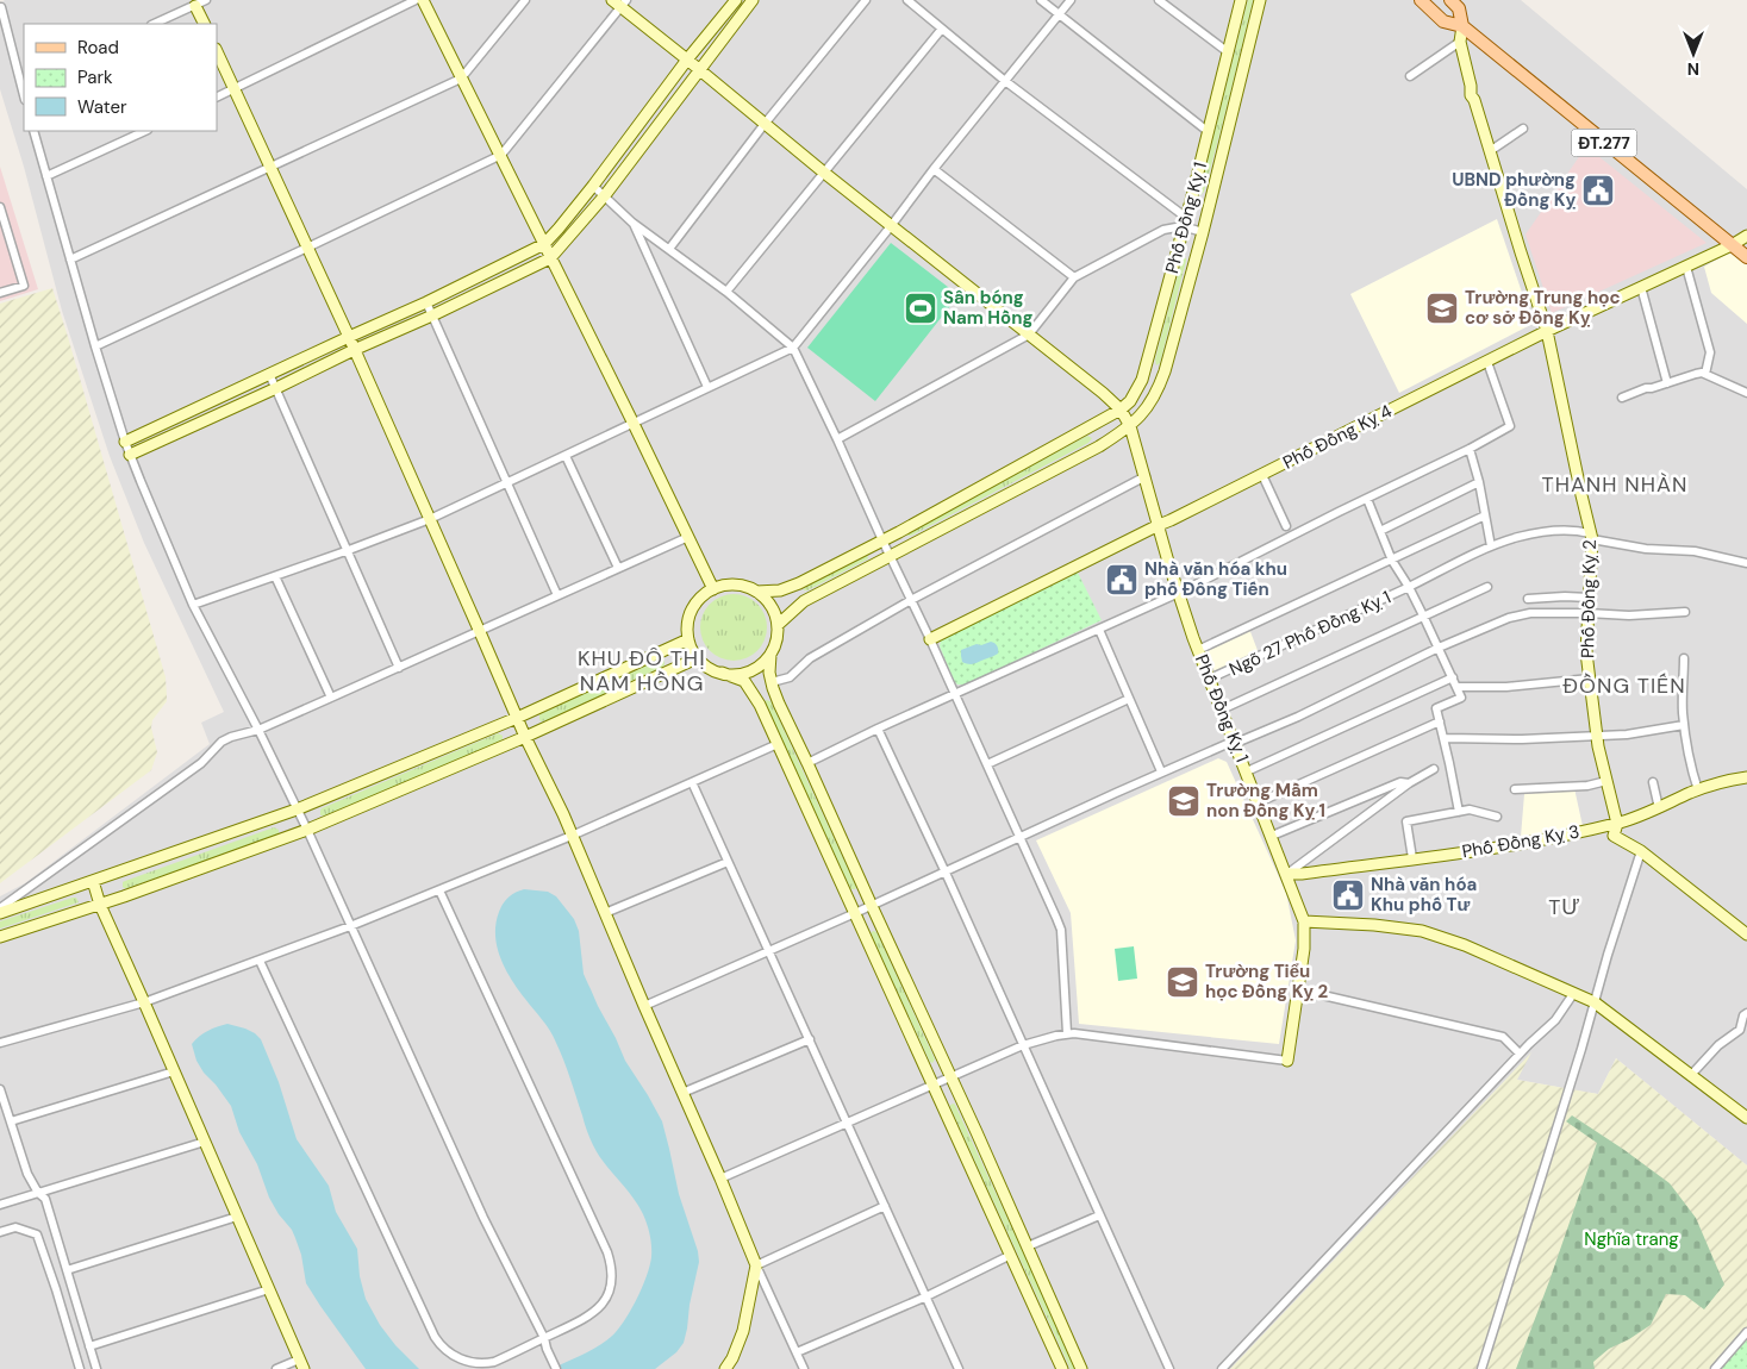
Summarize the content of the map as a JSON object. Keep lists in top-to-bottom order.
{
  "streets": {
    "main road": ["ĐT.277"],
    "street": [
      "Phố Đồng Kỵ 1",
      "Phố Đồng Kỵ 4",
      "Phố Đồng Kỵ 2",
      "Ngõ 27 Phố Đồng Kỵ 1",
      "Phố Đồng Kỵ 3"
    ]
  },
  "crossings": [
    ["ĐT.277", "Phố Đồng Kỵ 4"],
    ["ĐT.277", "Phố Đồng Kỵ 2"],
    ["Phố Đồng Kỵ 1", "Phố Đồng Kỵ 4"],
    ["Phố Đồng Kỵ 1", "Ngõ 27 Phố Đồng Kỵ 1"],
    ["Phố Đồng Kỵ 1", "Phố Đồng Kỵ 3"],
    ["Phố Đồng Kỵ 4", "Phố Đồng Kỵ 2"],
    ["Phố Đồng Kỵ 2", "Ngõ 27 Phố Đồng Kỵ 1"],
    ["Phố Đồng Kỵ 2", "Phố Đồng Kỵ 3"]
  ],
  "districts": [
    "THANH NHÀN",
    "KHU ĐÔ THỊ NAM HỒNG",
    "ĐỒNG TIẾN",
    "TƯ"
  ],
  "parks": ["Nghĩa trang"],
  "places": {
    "public building": ["UBND phường Đồng Kỵ", "Nhà văn hóa khu phố Đông Tiến", "Nhà văn hóa Khu phố Tư"],
    "sports": ["Sân bóng Nam Hồng"],
    "school or university": ["Trường Trung học cơ sở Đồng Kỵ", "Trường Mầm non Đồng Kỵ 1", "Trường Tiểu học Đồng Kỵ 2"]
  },
  "legend": ["Road", "Park", "Water"],
  "north": "bottom"
}
